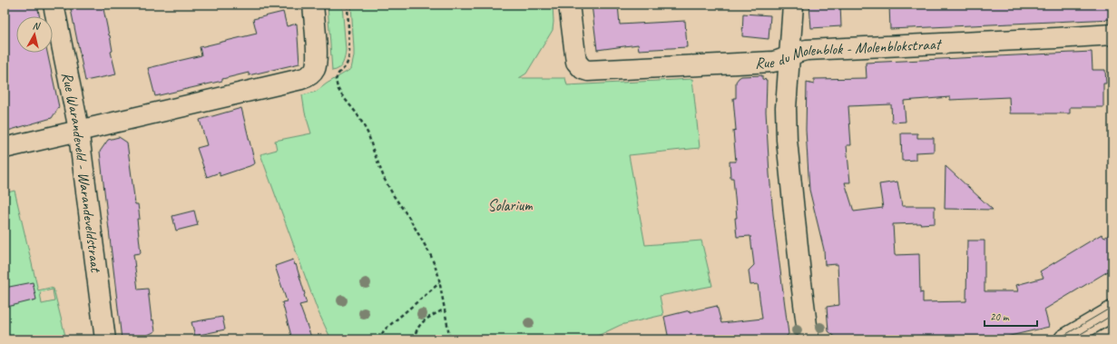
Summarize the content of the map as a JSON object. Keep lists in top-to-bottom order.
{
  "streets": {
    "street": ["Rue du Molenblok - Molenblokstraat", "Rue Warandeveld - Warandeveldstraat"]
  },
  "parks": ["Solarium"],
  "scale_bar": "20 m",
  "north": "top"
}
